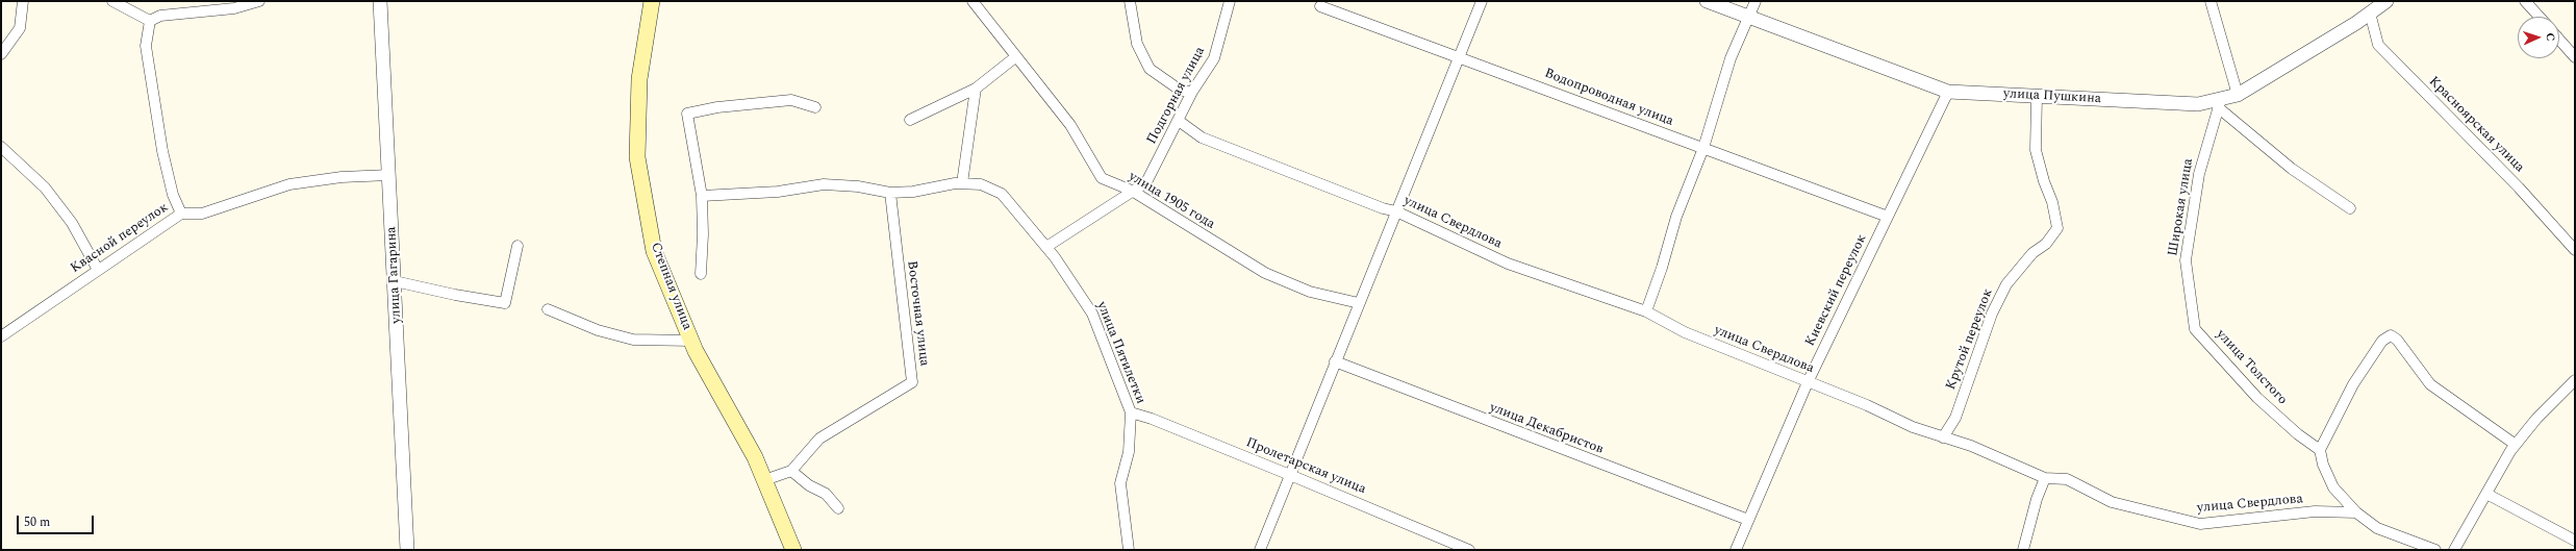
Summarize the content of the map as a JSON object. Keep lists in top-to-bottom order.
{
  "streets": {
    "main road": ["Степная улица"],
    "street": [
      "Подгорная улица",
      "улица Пушкина",
      "Водопроводная улица",
      "Красноярская улица",
      "улица 1905 года",
      "Широкая улица",
      "улица Свердлова",
      "Квасной переулок",
      "улица Гагарина",
      "Киевский переулок",
      "Восточная улица",
      "Крутой переулок",
      "улица Пятилетки",
      "улица Толстого",
      "улица Декабристов",
      "Пролетарская улица"
    ]
  },
  "crossings": [
    ["Подгорная улица", "улица 1905 года"],
    ["Подгорная улица", "улица Свердлова"],
    ["Подгорная улица", "улица Пятилетки"],
    ["улица Пушкина", "Красноярская улица"],
    ["улица Пушкина", "Широкая улица"],
    ["улица Пушкина", "Киевский переулок"],
    ["улица Пушкина", "Крутой переулок"],
    ["Водопроводная улица", "Киевский переулок"],
    ["Широкая улица", "улица Толстого"],
    ["улица Свердлова", "Киевский переулок"],
    ["улица Свердлова", "Крутой переулок"],
    ["Квасной переулок", "улица Гагарина"],
    ["Степная улица", "Восточная улица"],
    ["Киевский переулок", "улица Декабристов"],
    ["Восточная улица", "улица Пятилетки"],
    ["улица Пятилетки", "Пролетарская улица"]
  ],
  "scale_bar": "50 m",
  "north": "right"
}
